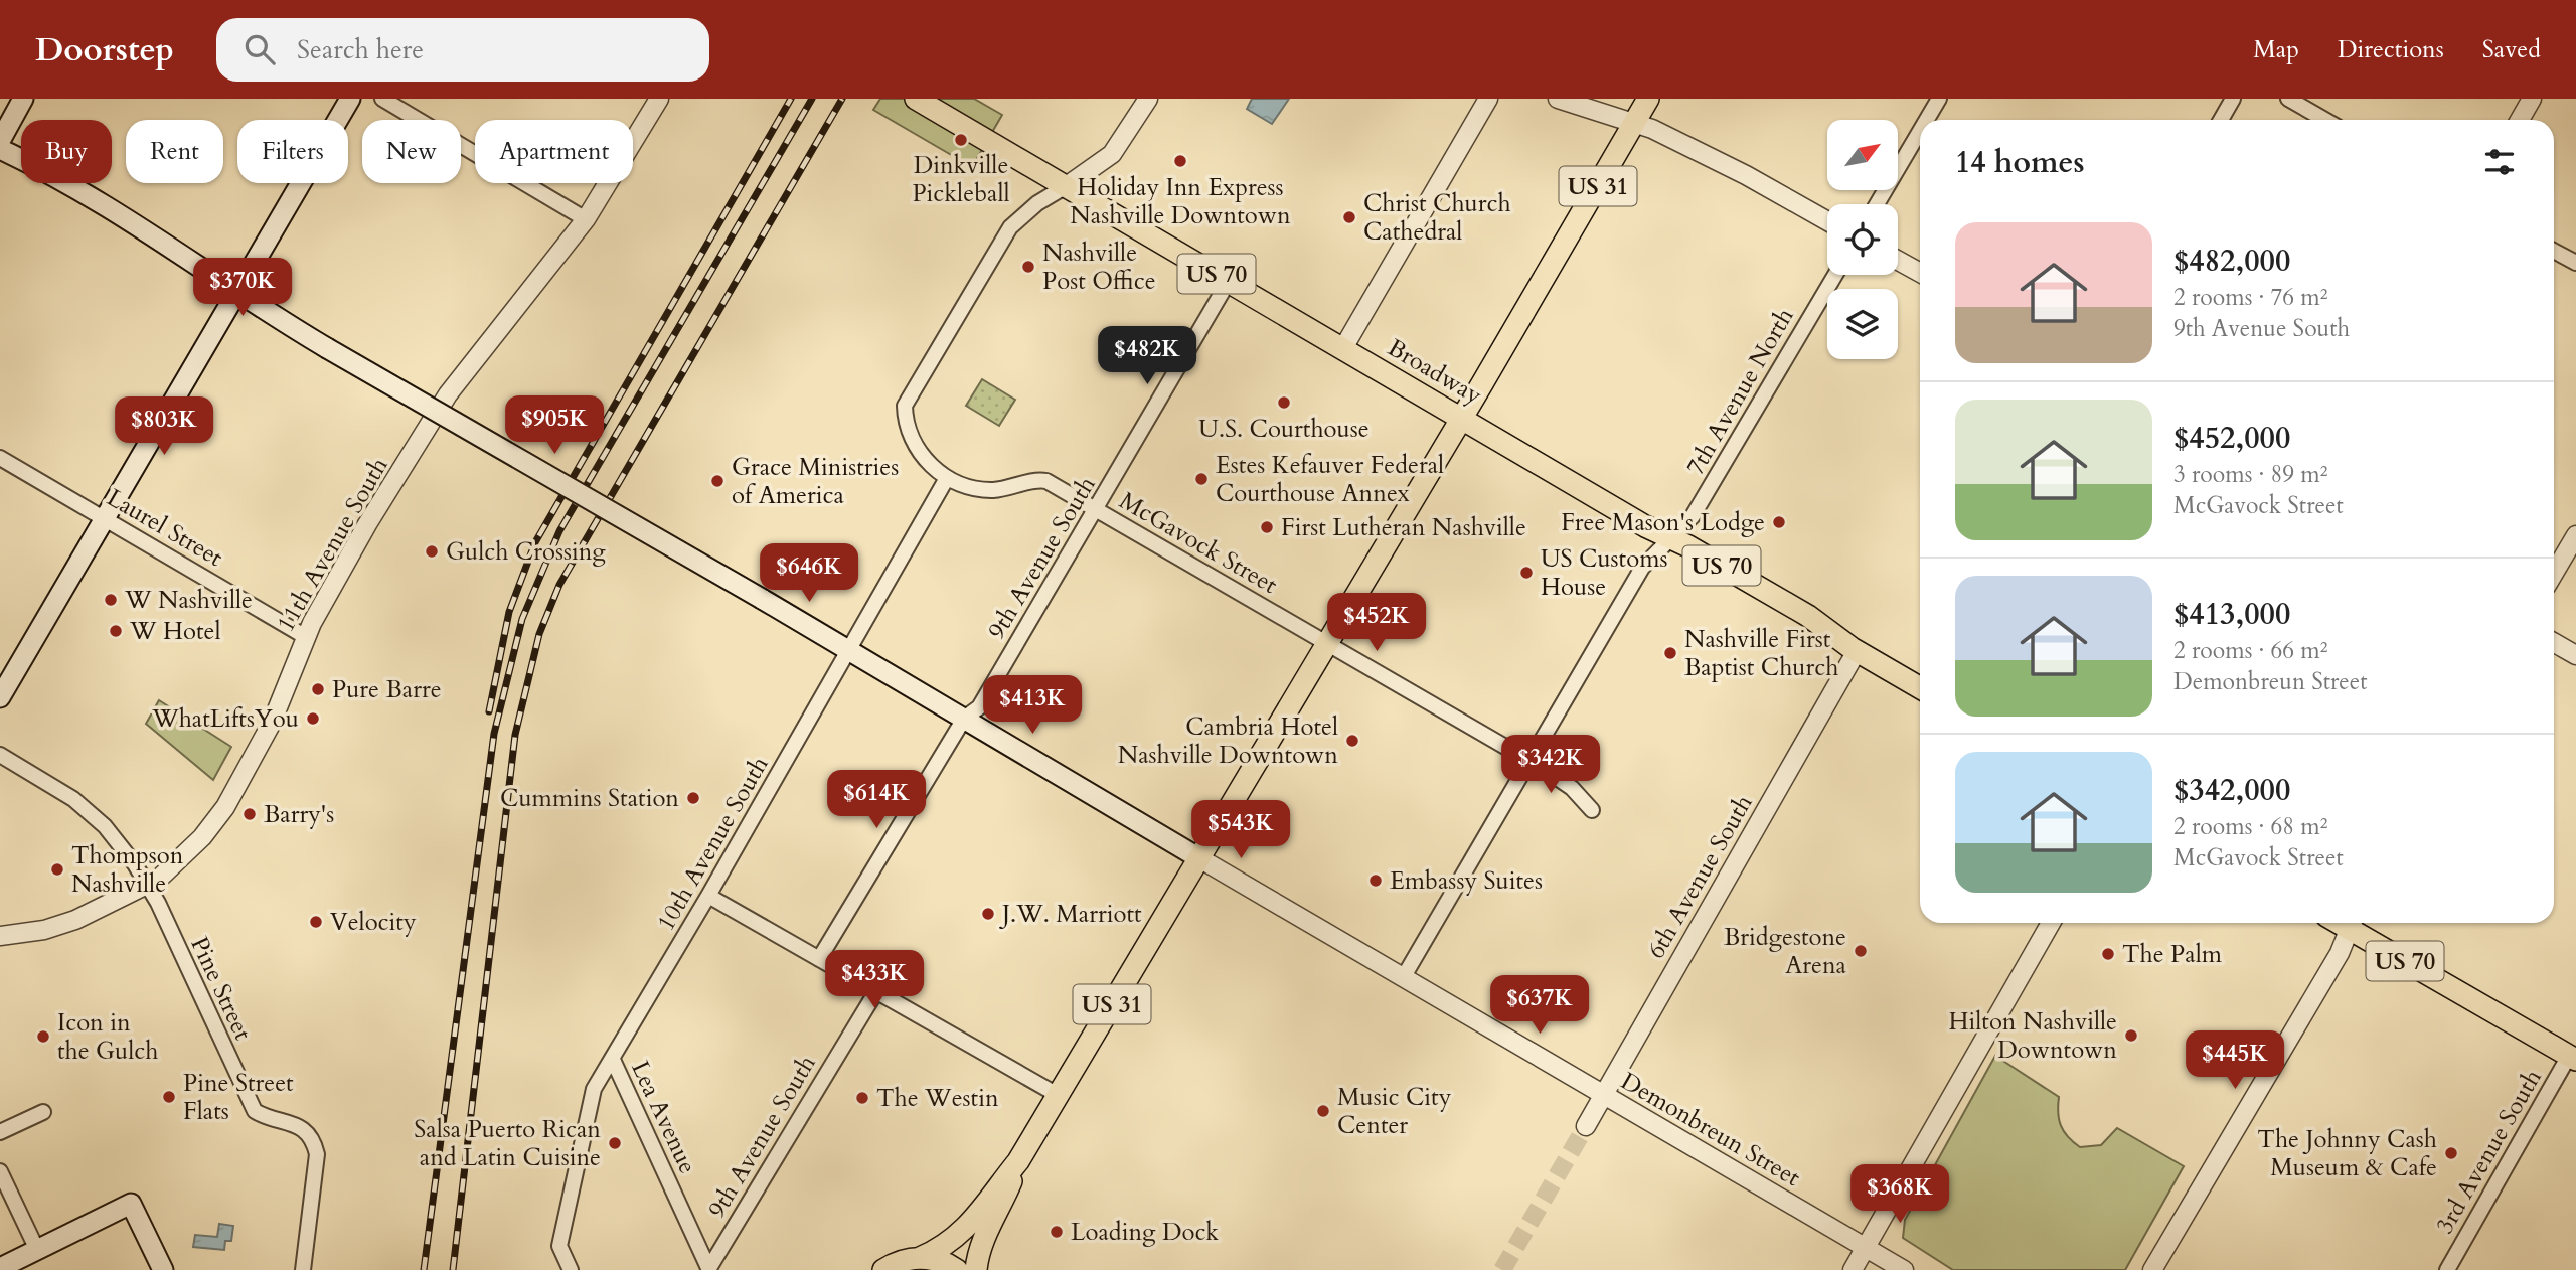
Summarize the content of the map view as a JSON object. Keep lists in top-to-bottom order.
{
  "streets": {
    "main road": [
      "US 31",
      "US 70",
      "Broadway",
      "Demonbreun Street"
    ],
    "street": [
      "7th Avenue North",
      "Laurel Street",
      "McGavock Street",
      "11th Avenue South",
      "9th Avenue South",
      "10th Avenue South",
      "6th Avenue South",
      "Pine Street",
      "Lea Avenue",
      "3rd Avenue South"
    ]
  },
  "crossings": [
    ["US 31", "Broadway"],
    ["US 31", "McGavock Street"],
    ["US 31", "Demonbreun Street"],
    ["US 70", "3rd Avenue South"],
    ["Broadway", "7th Avenue North"],
    ["Broadway", "9th Avenue South"],
    ["Broadway", "6th Avenue South"],
    ["7th Avenue North", "McGavock Street"],
    ["7th Avenue North", "Demonbreun Street"],
    ["Laurel Street", "11th Avenue South"],
    ["McGavock Street", "9th Avenue South"],
    ["McGavock Street", "10th Avenue South"],
    ["11th Avenue South", "Pine Street"],
    ["9th Avenue South", "Lea Avenue"],
    ["9th Avenue South", "Demonbreun Street"],
    ["10th Avenue South", "Lea Avenue"],
    ["10th Avenue South", "Demonbreun Street"],
    ["6th Avenue South", "Demonbreun Street"]
  ],
  "places": [
    "Dinkville Pickleball",
    "Holiday Inn Express Nashville Downtown",
    "Christ Church Cathedral",
    "Nashville Post Office",
    "U.S. Courthouse",
    "Estes Kefauver Federal Courthouse Annex",
    "Grace Ministries of America",
    "Free Mason's Lodge",
    "First Lutheran Nashville",
    "Gulch Crossing",
    "US Customs House",
    "W Nashville",
    "W Hotel",
    "Nashville First Baptist Church",
    "Pure Barre",
    "WhatLiftsYou",
    "Cambria Hotel Nashville Downtown",
    "Cummins Station",
    "Barry's",
    "Thompson Nashville",
    "Embassy Suites",
    "J.W. Marriott",
    "Velocity",
    "Bridgestone Arena",
    "The Palm",
    "Hilton Nashville Downtown",
    "Icon in the Gulch",
    "Pine Street Flats",
    "The Westin",
    "Music City Center",
    "Salsa Puerto Rican and Latin Cuisine",
    "The Johnny Cash Museum & Cafe",
    "Loading Dock"
  ],
  "north": "top right",
  "page": {
    "header": "Doorstep",
    "search": "Search here",
    "nav": ["Map", "Directions", "Saved"],
    "chip": [
      "Buy",
      "Rent",
      "Filters",
      "New",
      "Apartment"
    ],
    "heading": "14 homes",
    "list": [
      {
        "name": "$482,000",
        "note": "2 rooms · 76 m² · 9th Avenue South"
      },
      {
        "name": "$452,000",
        "note": "3 rooms · 89 m² · McGavock Street"
      },
      {
        "name": "$413,000",
        "note": "2 rooms · 66 m² · Demonbreun Street"
      },
      {
        "name": "$342,000",
        "note": "2 rooms · 68 m² · McGavock Street"
      }
    ],
    "price": [
      "$370K",
      "$482K",
      "$905K",
      "$803K",
      "$646K",
      "$452K",
      "$413K",
      "$342K",
      "$614K",
      "$543K",
      "$433K",
      "$637K",
      "$445K",
      "$368K"
    ]
  }
}
